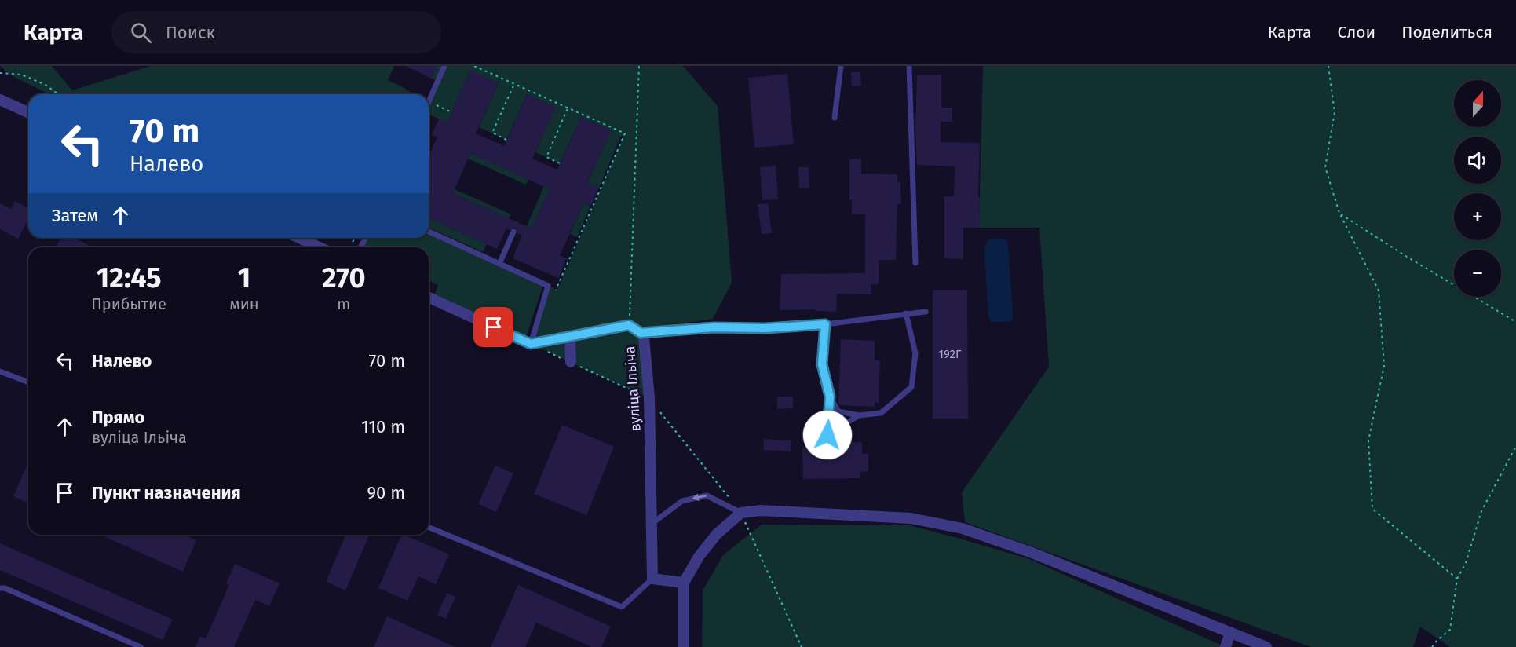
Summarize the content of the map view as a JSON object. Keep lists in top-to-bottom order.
{
  "streets": {
    "street": ["вуліца Ільіча"]
  },
  "house_numbers": ["192Г"],
  "north": "top",
  "page": {
    "header": "Карта",
    "search": "Поиск",
    "nav": ["Карта", "Слои", "Поделиться"],
    "map_buttons": ["+", "−"],
    "turn": ["70 m", "Налево"],
    "then": "Затем",
    "eta": [
      "12:45",
      "Прибытие",
      "1",
      "мин",
      "270",
      "m"
    ],
    "list": [
      {
        "name": "Налево",
        "value": "70 m"
      },
      {
        "name": "Прямо",
        "note": "вуліца Ільіча",
        "value": "110 m"
      },
      {
        "name": "Пункт назначения",
        "value": "90 m"
      }
    ]
  }
}
